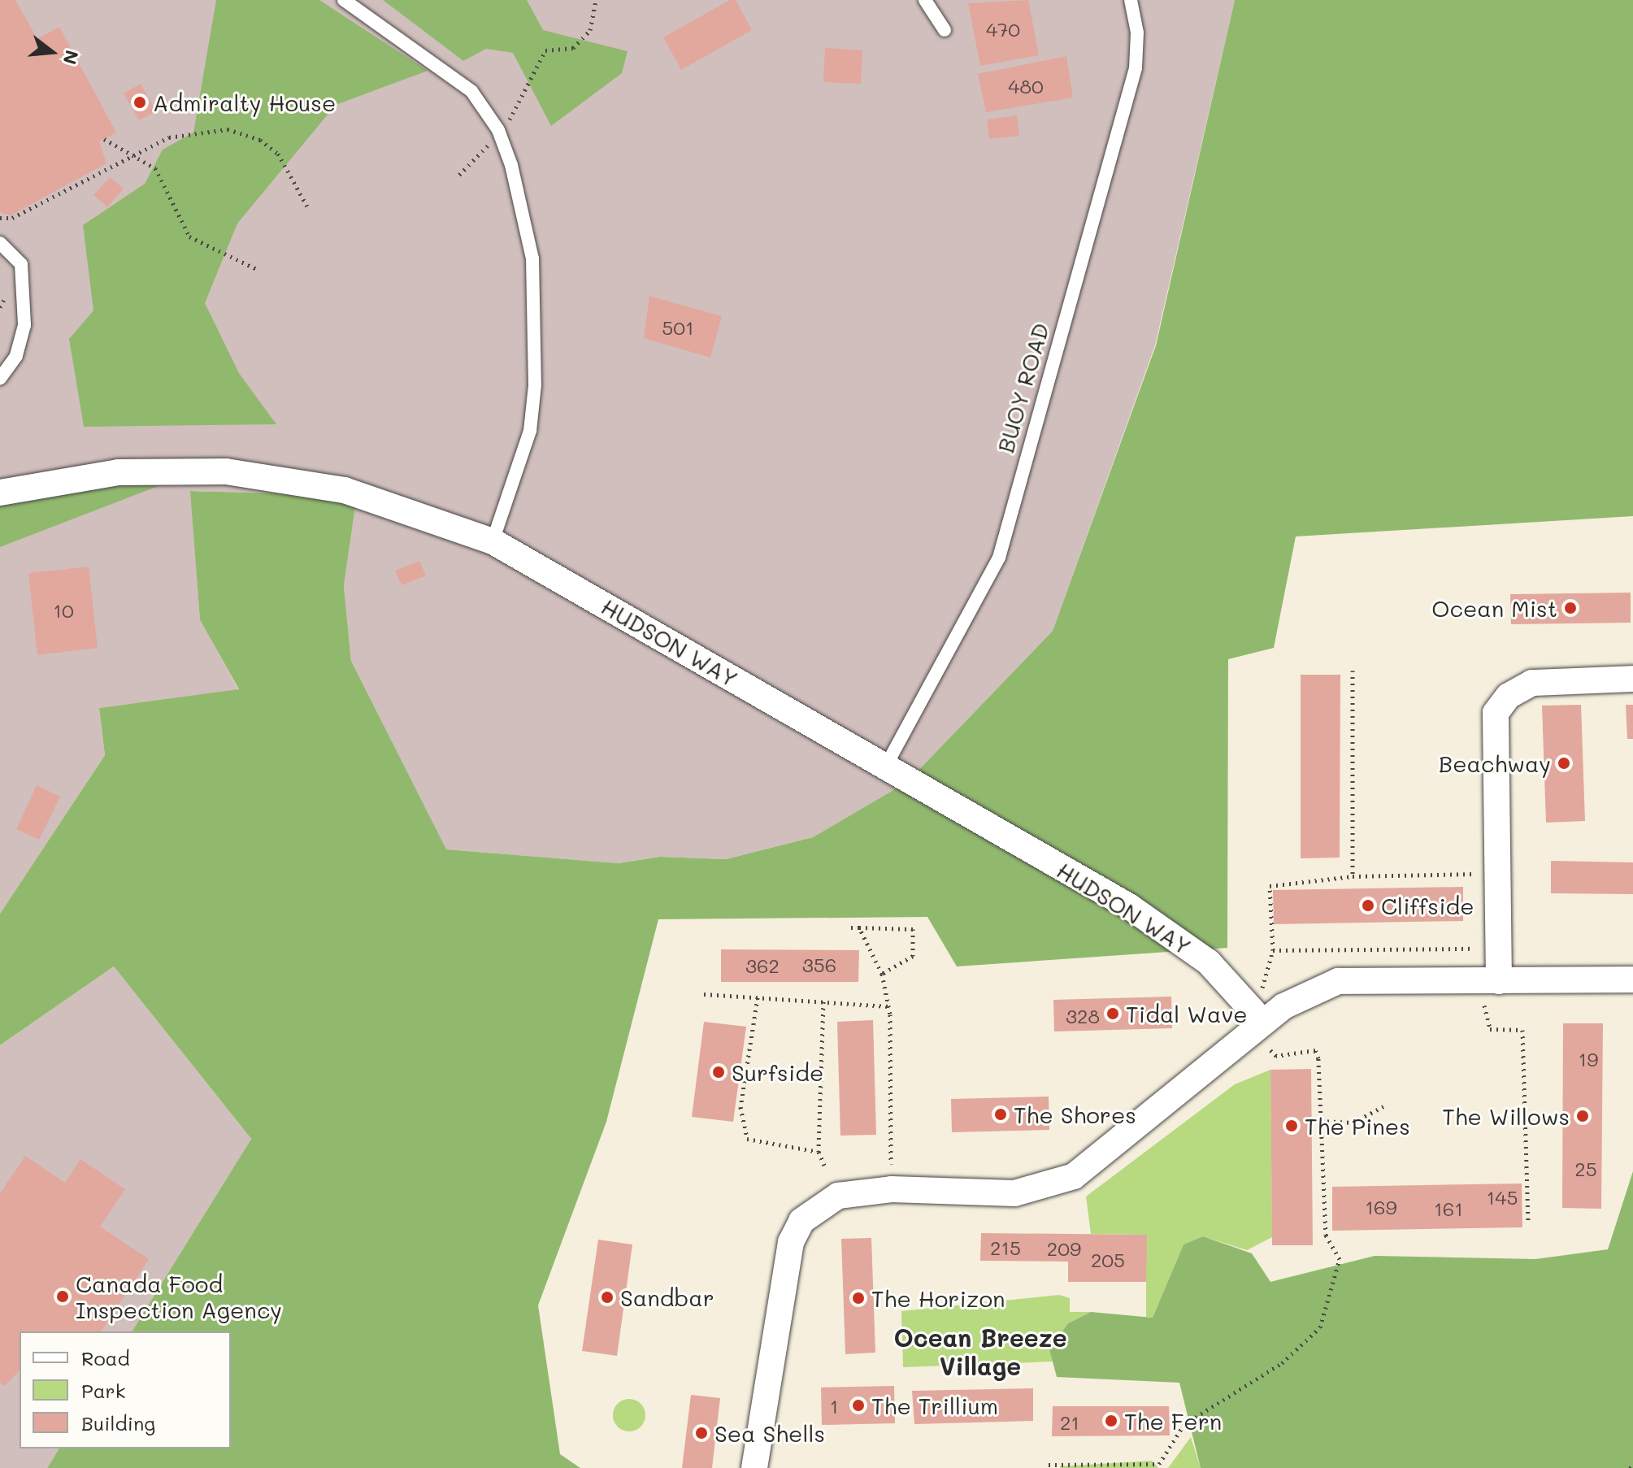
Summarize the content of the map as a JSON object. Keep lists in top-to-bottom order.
{
  "streets": {
    "street": ["HUDSON WAY"],
    "lane": ["BUOY ROAD"]
  },
  "crossings": [
    ["BUOY ROAD", "HUDSON WAY"]
  ],
  "districts": ["Ocean Breeze Village"],
  "places": [
    "Admiralty House",
    "Ocean Mist",
    "Beachway",
    "Cliffside",
    "Tidal Wave",
    "Surfside",
    "The Shores",
    "The Willows",
    "The Pines",
    "Canada Food Inspection Agency",
    "Sandbar",
    "The Horizon",
    "The Trillium",
    "The Fern",
    "Sea Shells"
  ],
  "house_numbers": [
    "470",
    "480",
    "501",
    "10",
    "356",
    "362",
    "328",
    "19",
    "25",
    "145",
    "169",
    "161",
    "215",
    "209",
    "205",
    "1",
    "21"
  ],
  "legend": ["Road", "Park", "Building"],
  "north": "right"
}
